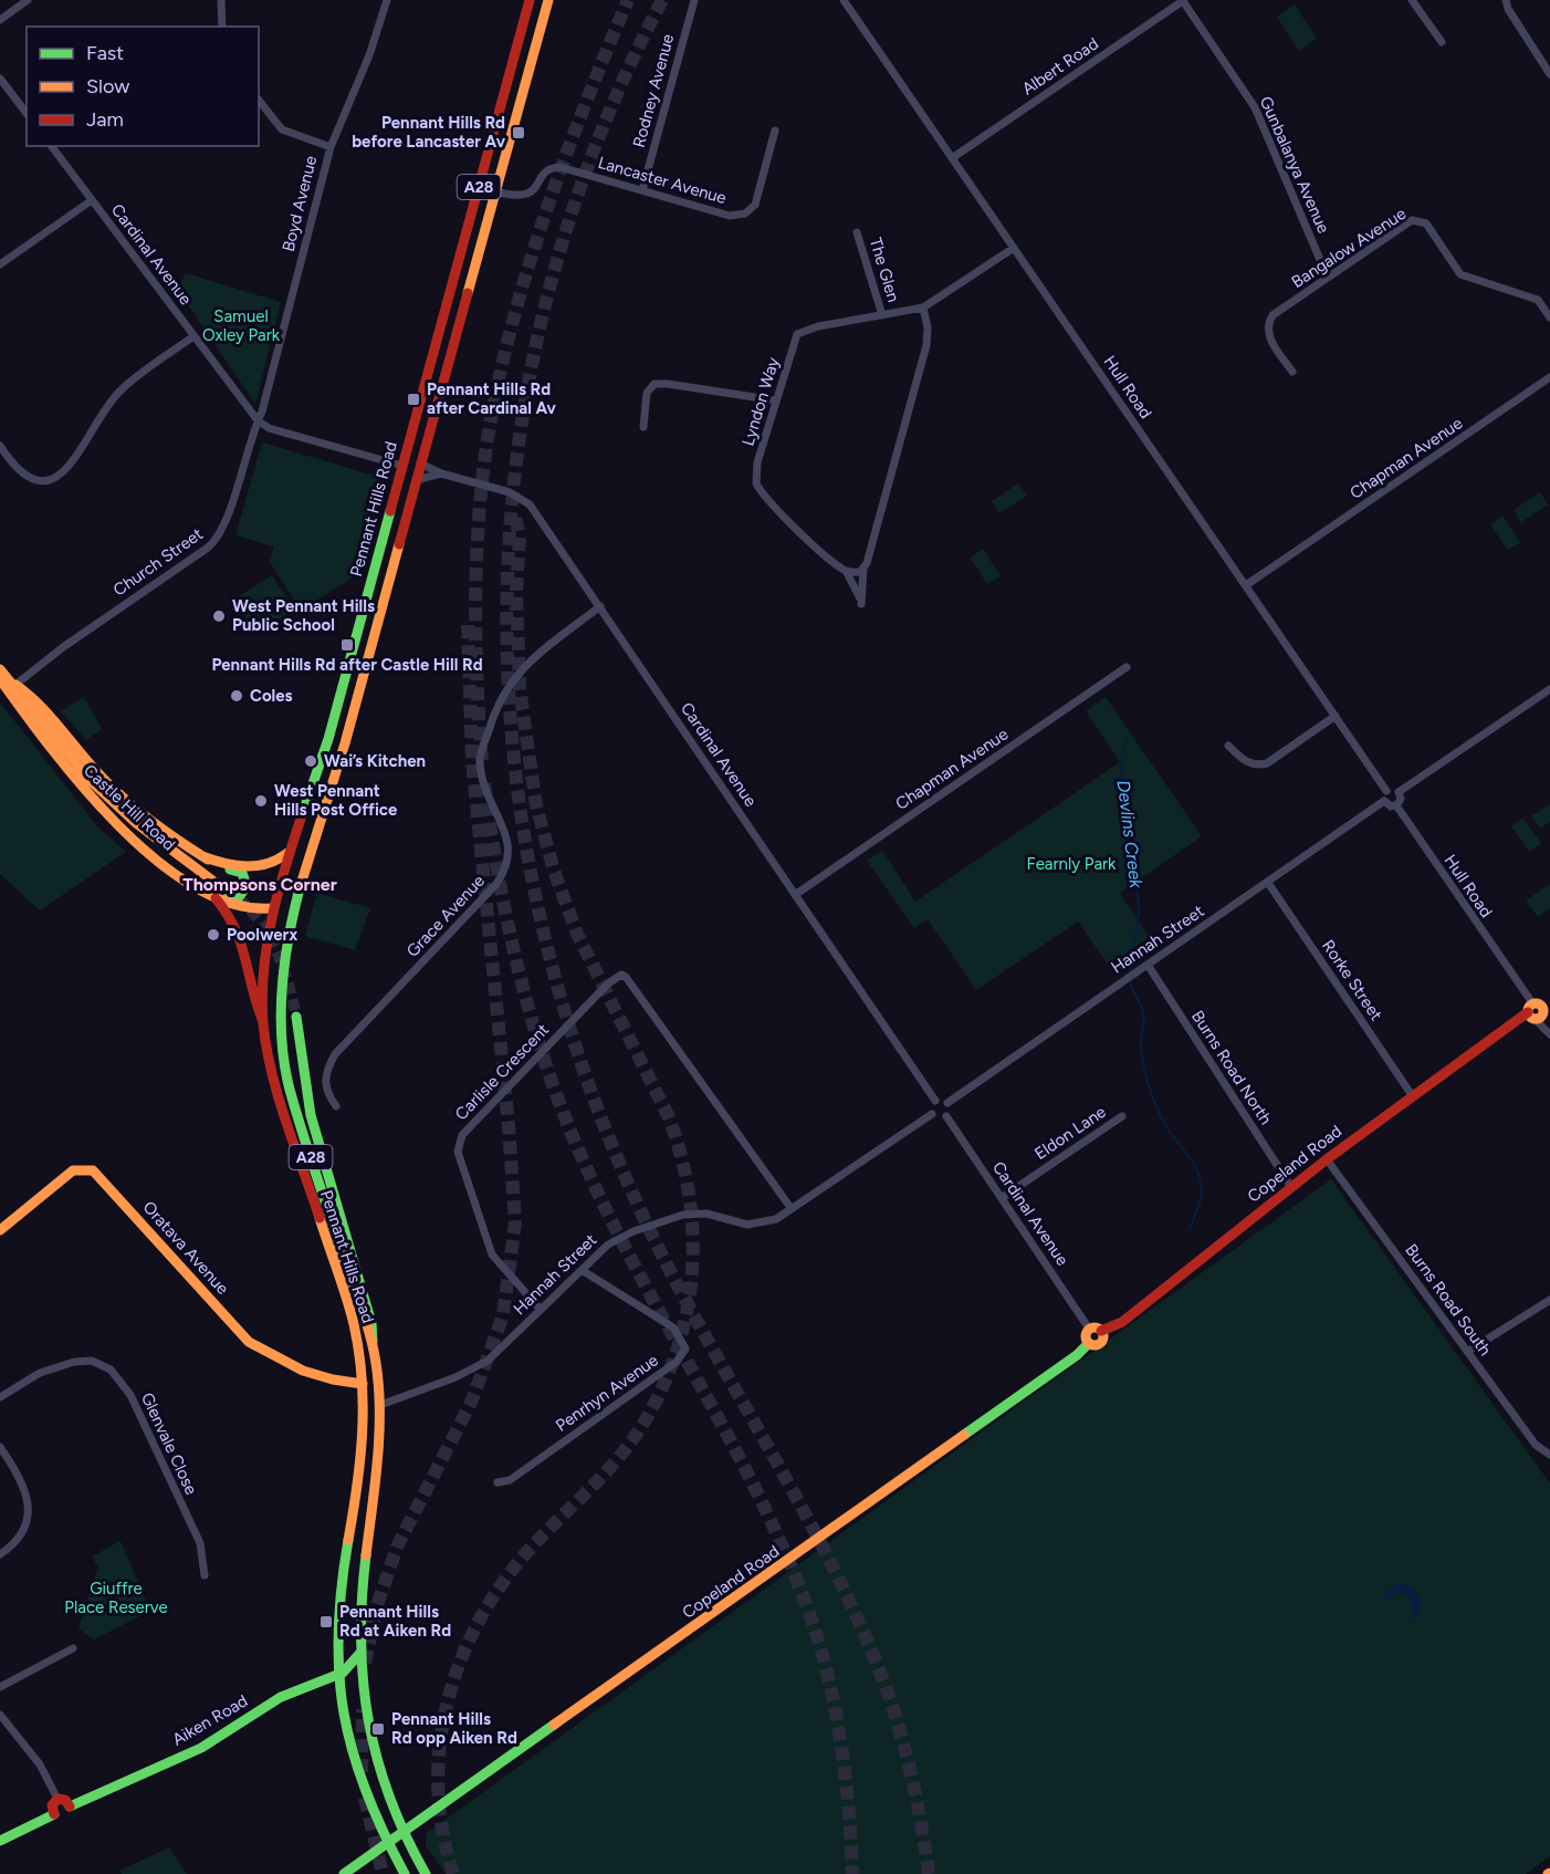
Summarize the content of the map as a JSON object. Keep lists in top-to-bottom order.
{
  "streets": {
    "main road": [
      "A28",
      "Pennant Hills Road",
      "Castle Hill Road",
      "Copeland Road",
      "Oratava Avenue",
      "Aiken Road"
    ],
    "street": [
      "Albert Road",
      "Rodney Avenue",
      "Gunbalanya Avenue",
      "Lancaster Avenue",
      "Boyd Avenue",
      "Bangalow Avenue",
      "Cardinal Avenue",
      "The Glen",
      "Hull Road",
      "Lyndon Way",
      "Chapman Avenue",
      "Church Street",
      "Grace Avenue",
      "Hannah Street",
      "Rorke Street",
      "Burns Road North",
      "Carlisle Crescent",
      "Eldon Lane",
      "Burns Road South",
      "Penrhyn Avenue",
      "Glenvale Close"
    ]
  },
  "crossings": [
    ["Albert Road", "Gunbalanya Avenue"],
    ["Albert Road", "Hull Road"],
    ["Rodney Avenue", "Lancaster Avenue"],
    ["Gunbalanya Avenue", "Bangalow Avenue"],
    ["Lancaster Avenue", "Pennant Hills Road"],
    ["Boyd Avenue", "Cardinal Avenue"],
    ["Boyd Avenue", "Church Street"],
    ["Cardinal Avenue", "Chapman Avenue"],
    ["Cardinal Avenue", "Pennant Hills Road"],
    ["Cardinal Avenue", "Church Street"],
    ["Cardinal Avenue", "Grace Avenue"],
    ["Cardinal Avenue", "Hannah Street"],
    ["Cardinal Avenue", "Eldon Lane"],
    ["Cardinal Avenue", "Copeland Road"],
    ["The Glen", "Lyndon Way"],
    ["Hull Road", "Lyndon Way"],
    ["Hull Road", "Chapman Avenue"],
    ["Hull Road", "Hannah Street"],
    ["Hull Road", "Copeland Road"],
    ["Pennant Hills Road", "Castle Hill Road"],
    ["Pennant Hills Road", "Hannah Street"],
    ["Pennant Hills Road", "Copeland Road"],
    ["Pennant Hills Road", "Oratava Avenue"],
    ["Pennant Hills Road", "Aiken Road"],
    ["Church Street", "Castle Hill Road"],
    ["Hannah Street", "Rorke Street"],
    ["Hannah Street", "Burns Road North"],
    ["Hannah Street", "Carlisle Crescent"],
    ["Hannah Street", "Penrhyn Avenue"],
    ["Rorke Street", "Copeland Road"],
    ["Burns Road North", "Copeland Road"],
    ["Copeland Road", "Burns Road South"]
  ],
  "districts": ["Thompsons Corner"],
  "water": ["Devlins Creek"],
  "parks": ["Samuel Oxley Park", "Fearnly Park", "Giuffre Place Reserve"],
  "places": {
    "transit": [
      "Pennant Hills Rd before Lancaster Av",
      "Pennant Hills Rd after Cardinal Av",
      "Pennant Hills Rd after Castle Hill Rd",
      "Pennant Hills Rd at Aiken Rd",
      "Pennant Hills Rd opp Aiken Rd"
    ],
    "other": [
      "West Pennant Hills Public School",
      "Coles",
      "Wai’s Kitchen",
      "West Pennant Hills Post Office",
      "Poolwerx"
    ]
  },
  "legend": ["Fast", "Slow", "Jam"]
}
